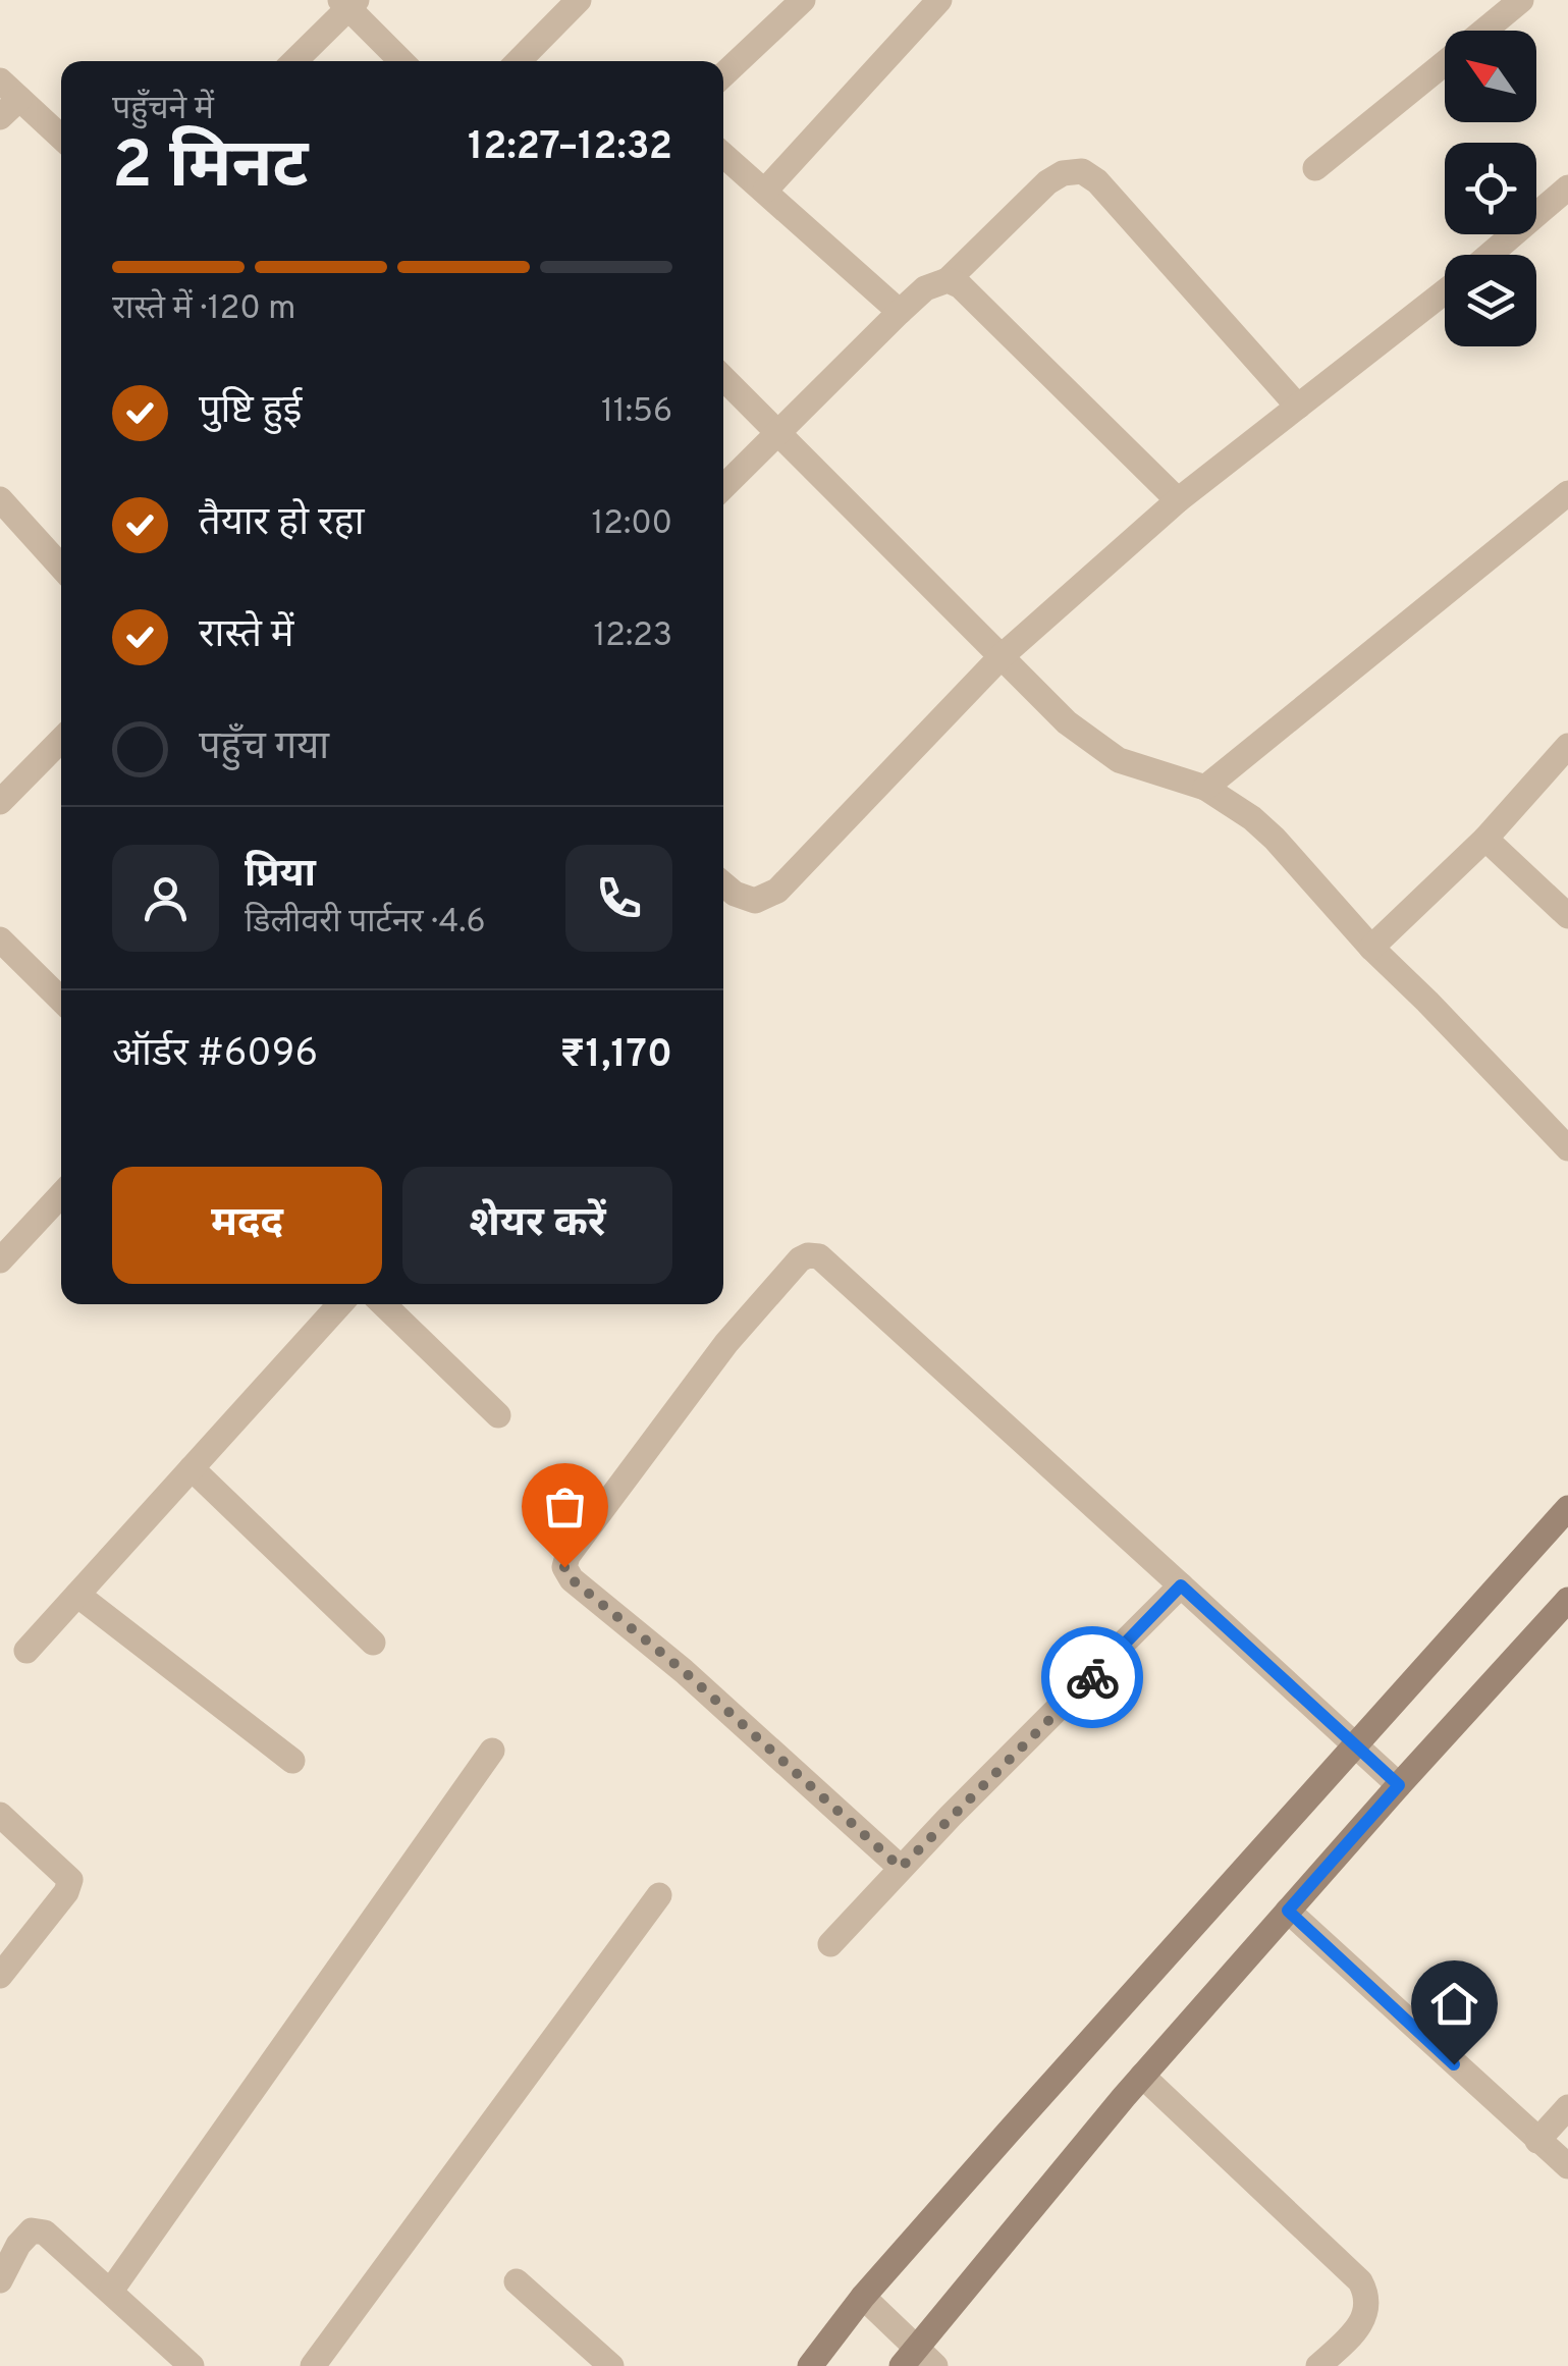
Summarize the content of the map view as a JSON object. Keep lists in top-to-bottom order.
{
  "north": "top left",
  "page": {
    "heading": ["2 मिनट", "पहुँचने में", "12:27–12:32"],
    "panel": [
      "प्रिया",
      "डिलीवरी पार्टनर · 4.6",
      "ऑर्डर #6096",
      "₹1,170"
    ],
    "bar": "रास्ते में · 120 m",
    "list": [
      ["पुष्टि हुई", "11:56"],
      ["तैयार हो रहा", "12:00"],
      ["रास्ते में", "12:23"],
      "पहुँच गया"
    ],
    "buttons": ["मदद", "शेयर करें"]
  }
}
